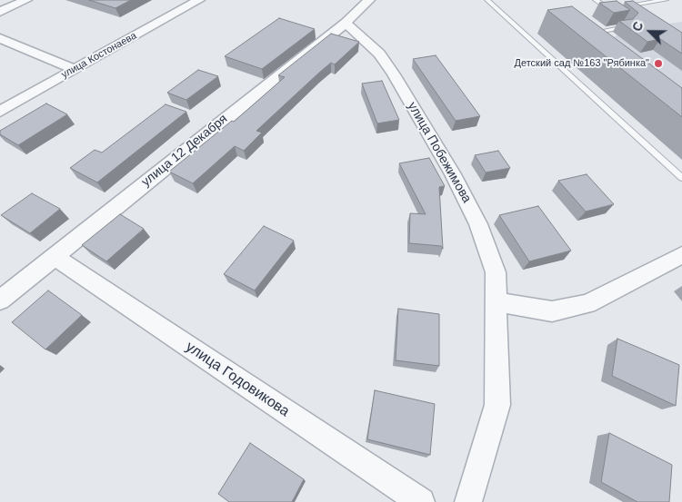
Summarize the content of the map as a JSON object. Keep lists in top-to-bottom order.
{
  "streets": {
    "street": [
      "улица Костонаева",
      "улица 12 Декабря",
      "улица Побежимова",
      "улица Годовикова"
    ]
  },
  "crossings": [
    ["улица 12 Декабря", "улица Побежимова"],
    ["улица 12 Декабря", "улица Годовикова"]
  ],
  "places": ["Детский сад №163 \"Рябинка\""],
  "north": "top left"
}
